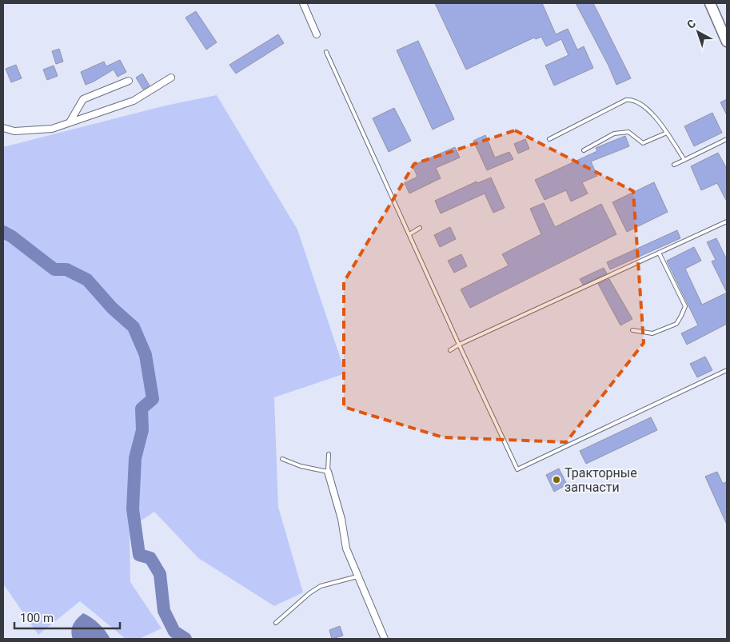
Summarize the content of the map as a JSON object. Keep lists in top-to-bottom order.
{
  "places": ["Тракторные запчасти"],
  "scale_bar": "100 m",
  "north": "top left"
}
